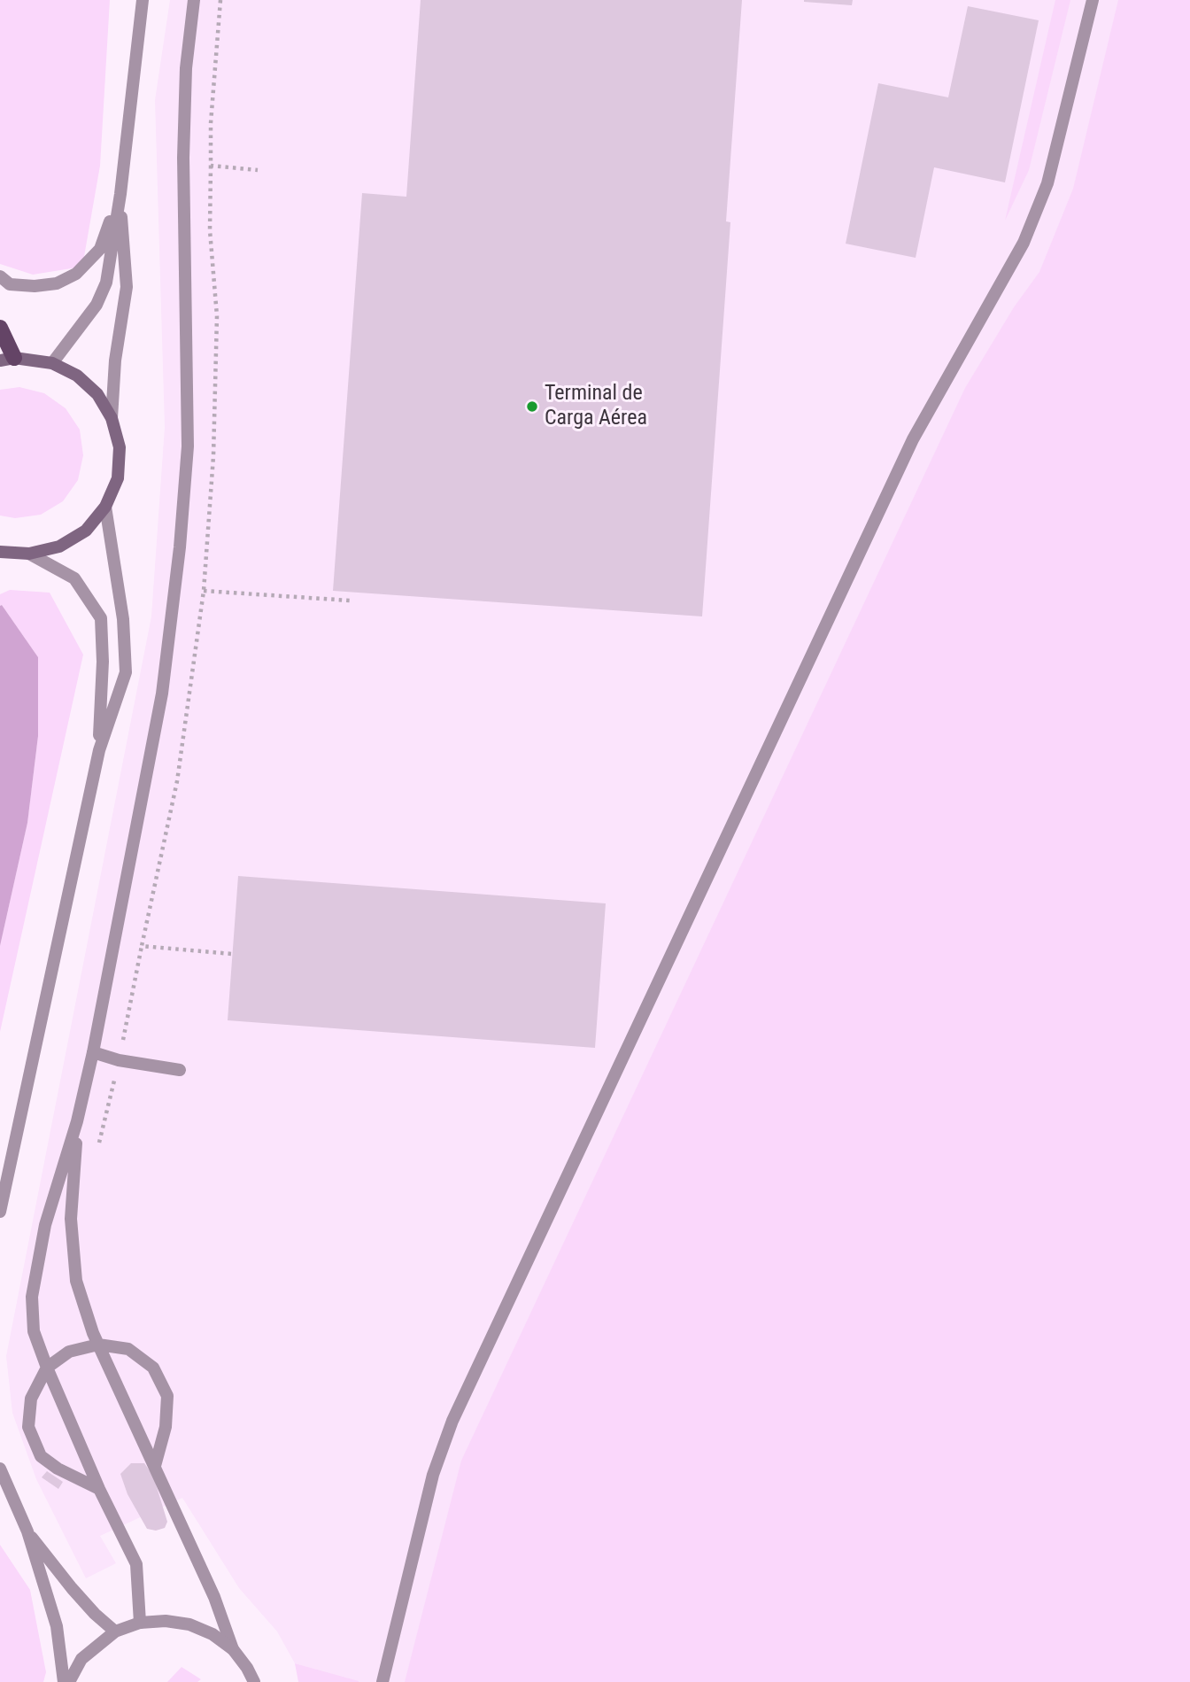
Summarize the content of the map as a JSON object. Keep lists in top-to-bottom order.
{
  "places": ["Terminal de Carga Aérea"]
}
